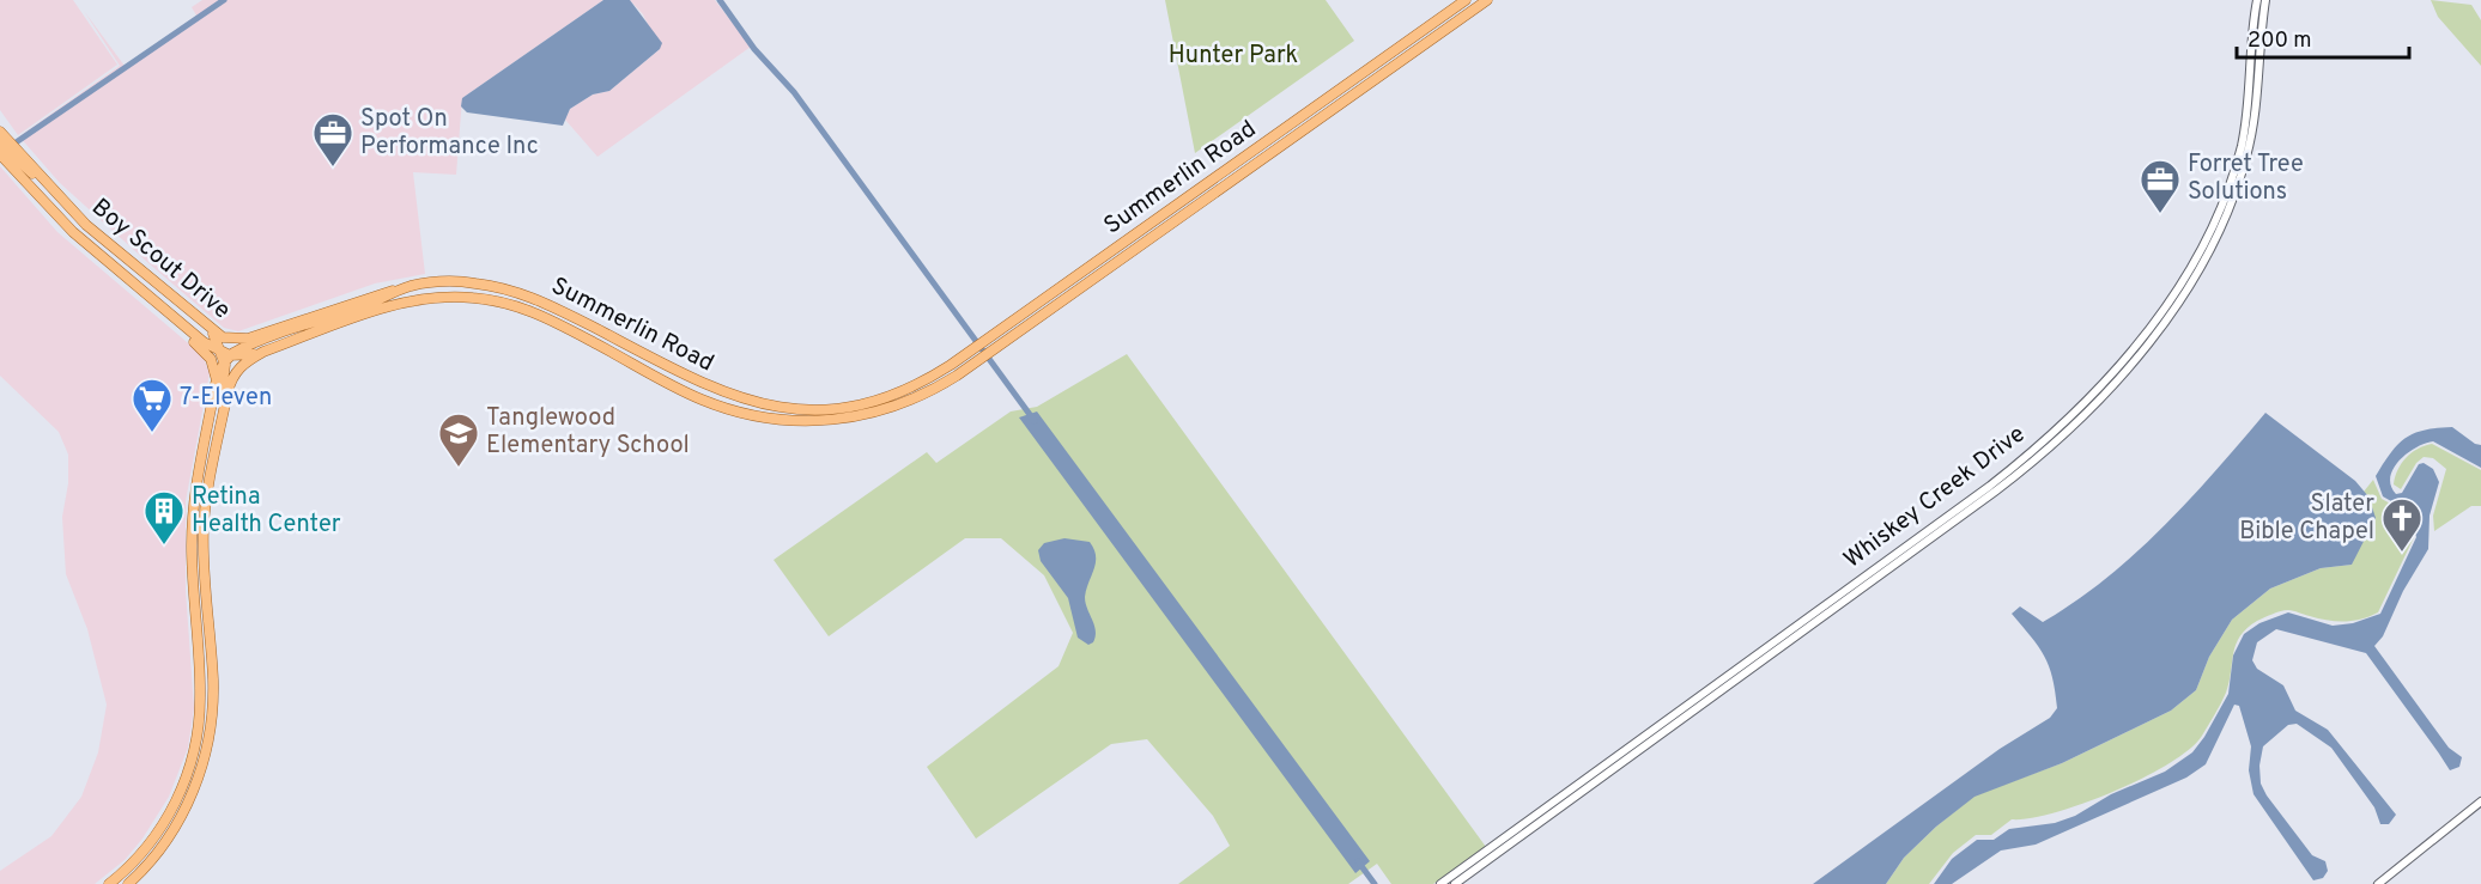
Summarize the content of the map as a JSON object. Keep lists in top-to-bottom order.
{
  "streets": {
    "main road": ["Summerlin Road", "Boy Scout Drive"],
    "street": ["Whiskey Creek Drive"]
  },
  "crossings": [
    ["Summerlin Road", "Boy Scout Drive"]
  ],
  "parks": ["Hunter Park"],
  "places": {
    "office": ["Spot On Performance Inc", "Forret Tree Solutions"],
    "supermarket": ["7-Eleven"],
    "school or university": ["Tanglewood Elementary School"],
    "building": ["Retina Health Center"],
    "church": ["Slater Bible Chapel"]
  },
  "scale_bar": "200 m"
}
